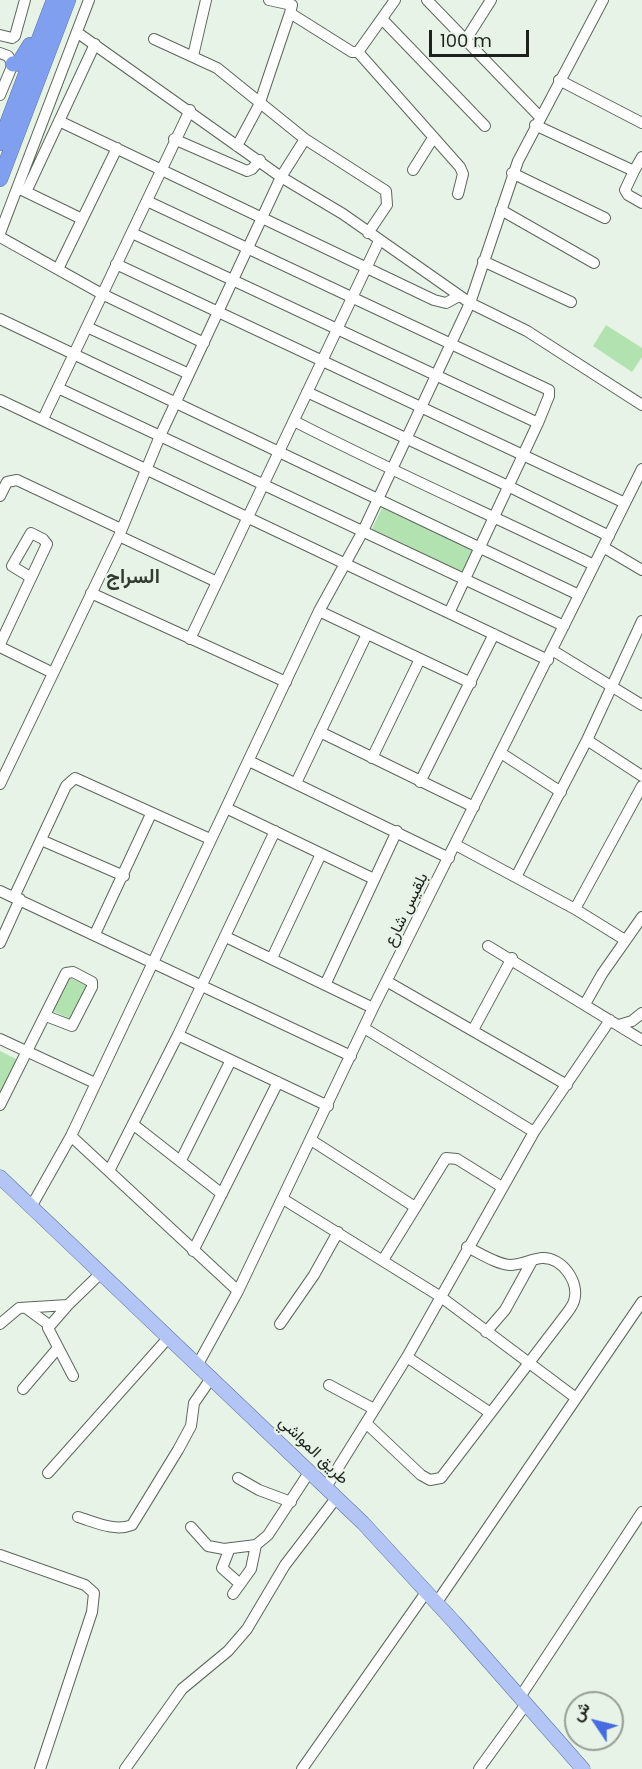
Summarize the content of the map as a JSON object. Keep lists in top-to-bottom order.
{
  "streets": {
    "main road": ["طريق المواشي"],
    "street": ["بلقيس شارع"]
  },
  "crossings": [
    ["بلقيس شارع", "طريق المواشي"]
  ],
  "districts": ["السراج"],
  "scale_bar": "100 m",
  "north": "top left"
}
